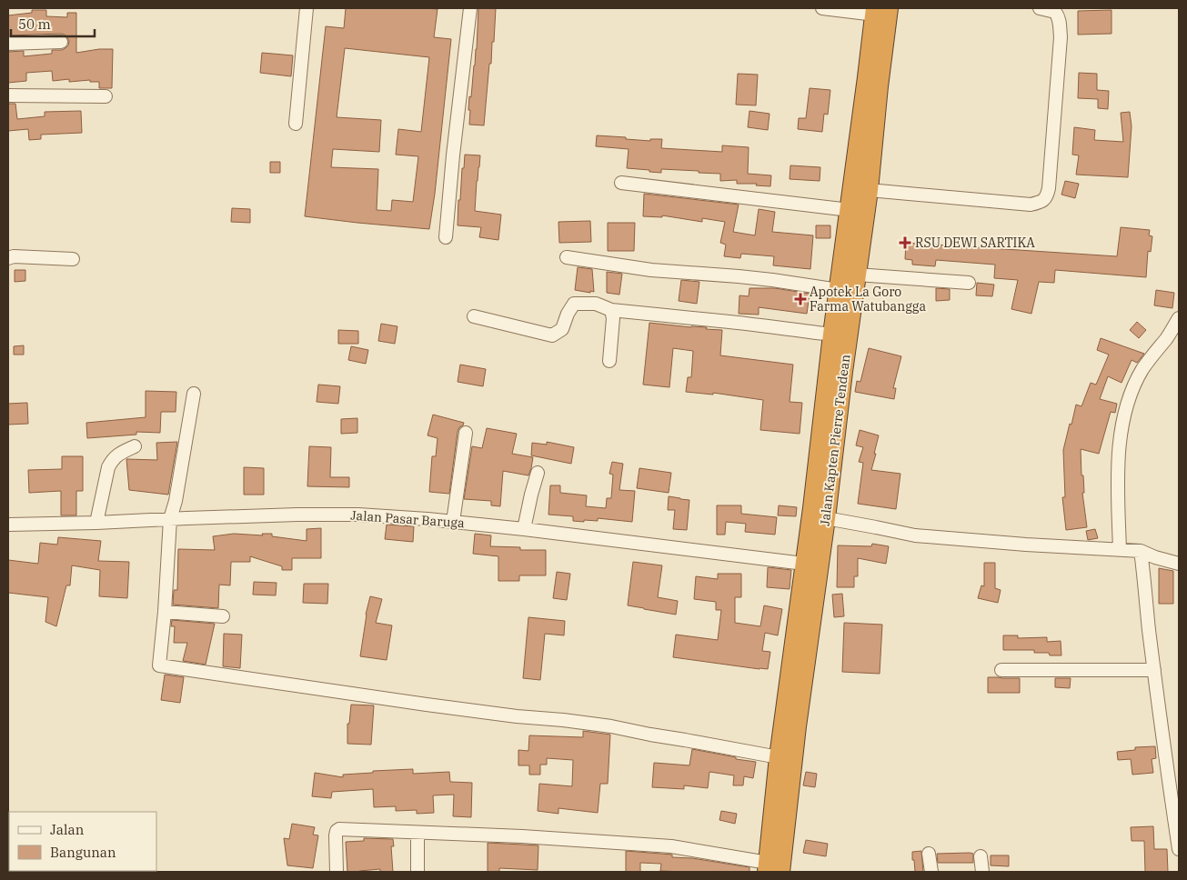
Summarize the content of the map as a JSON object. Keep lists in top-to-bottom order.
{
  "streets": {
    "highway": ["Jalan Kapten Pierre Tendean"],
    "street": ["Jalan Pasar Baruga"]
  },
  "crossings": [
    ["Jalan Kapten Pierre Tendean", "Jalan Pasar Baruga"]
  ],
  "places": {
    "health": ["RSU DEWI SARTIKA", "Apotek La Goro Farma Watubangga"]
  },
  "legend": ["Jalan", "Bangunan"],
  "scale_bar": "50 m"
}
